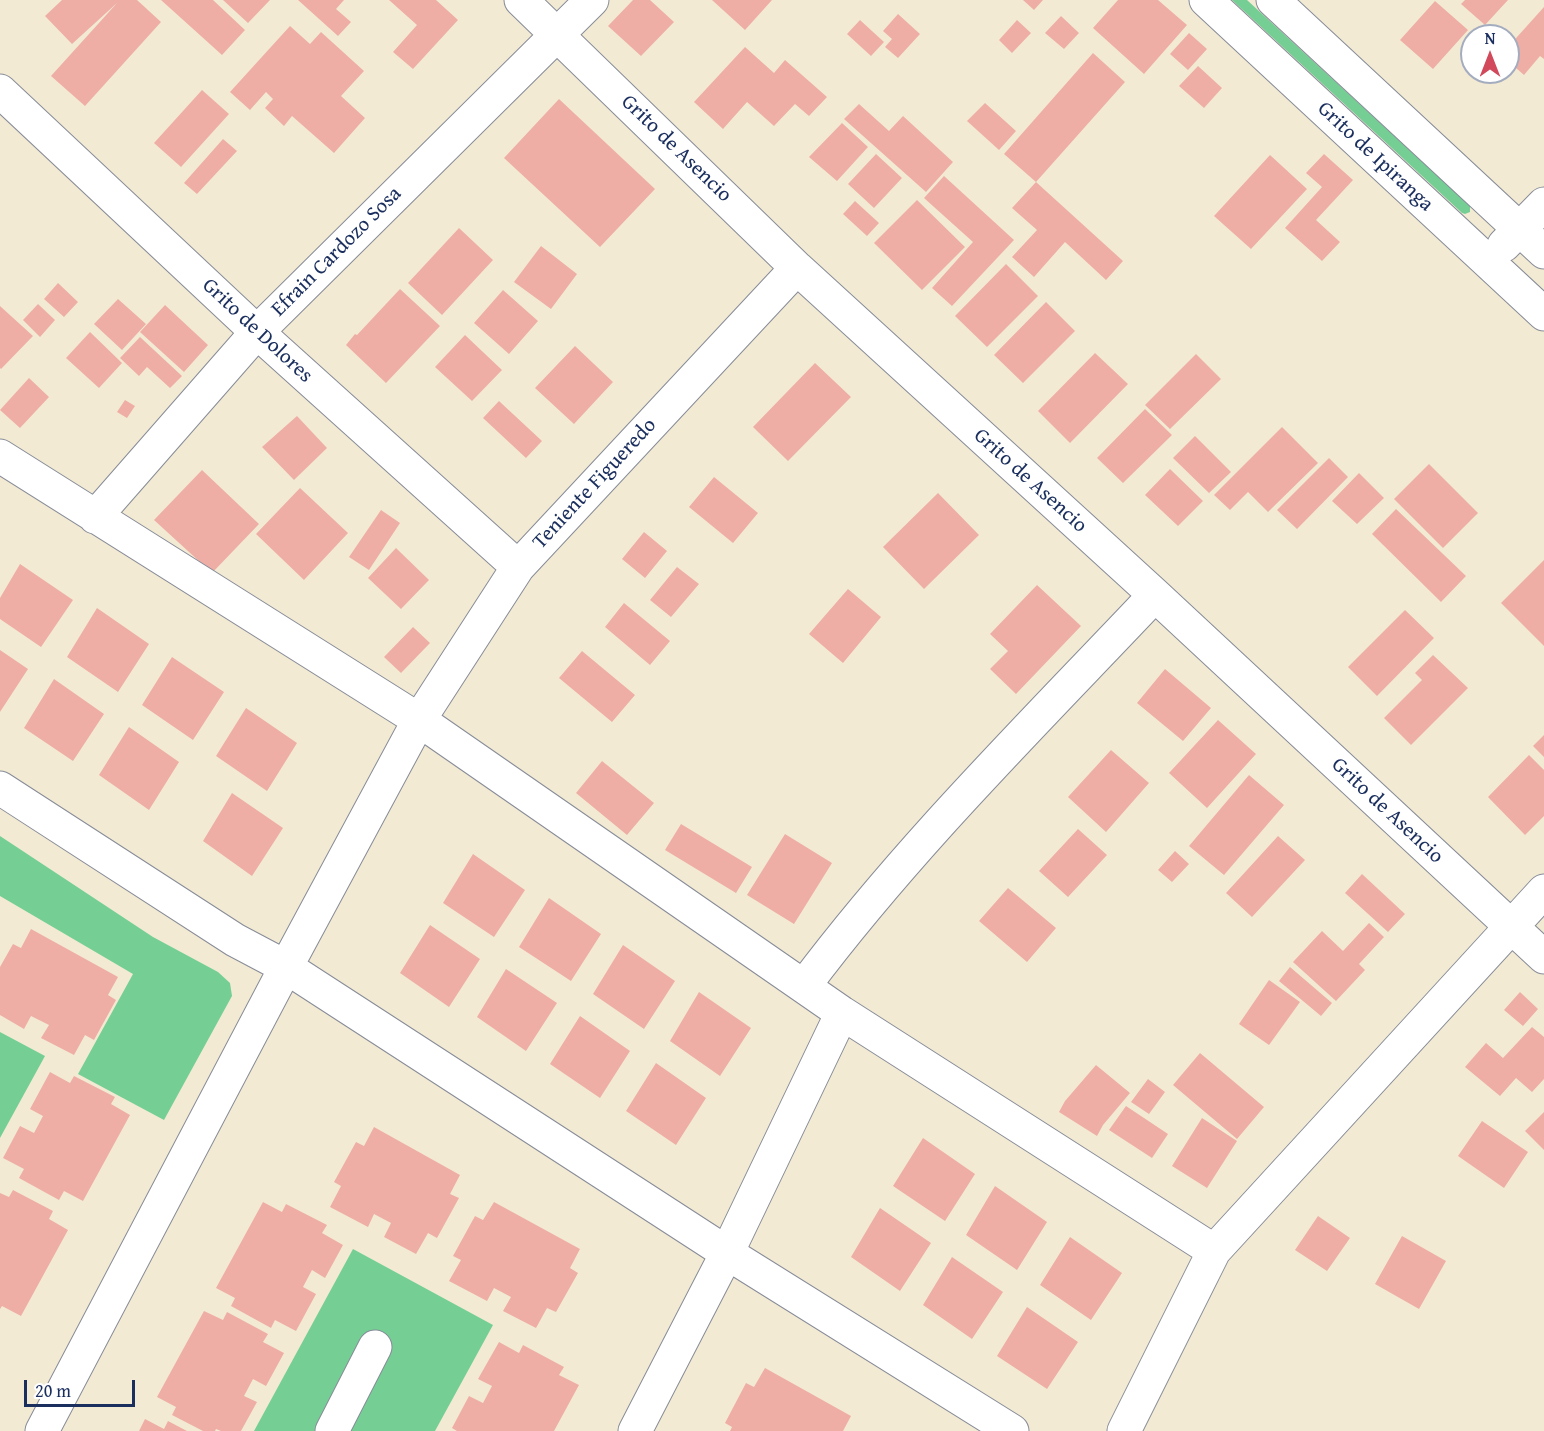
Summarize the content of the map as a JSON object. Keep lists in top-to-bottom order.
{
  "streets": {
    "street": [
      "Grito de Asencio",
      "Grito de Ipiranga",
      "Efrain Cardozo Sosa",
      "Grito de Dolores",
      "Teniente Figueredo"
    ]
  },
  "crossings": [
    ["Grito de Asencio", "Efrain Cardozo Sosa"],
    ["Grito de Asencio", "Teniente Figueredo"],
    ["Efrain Cardozo Sosa", "Grito de Dolores"],
    ["Grito de Dolores", "Teniente Figueredo"]
  ],
  "scale_bar": "20 m",
  "north": "top"
}
